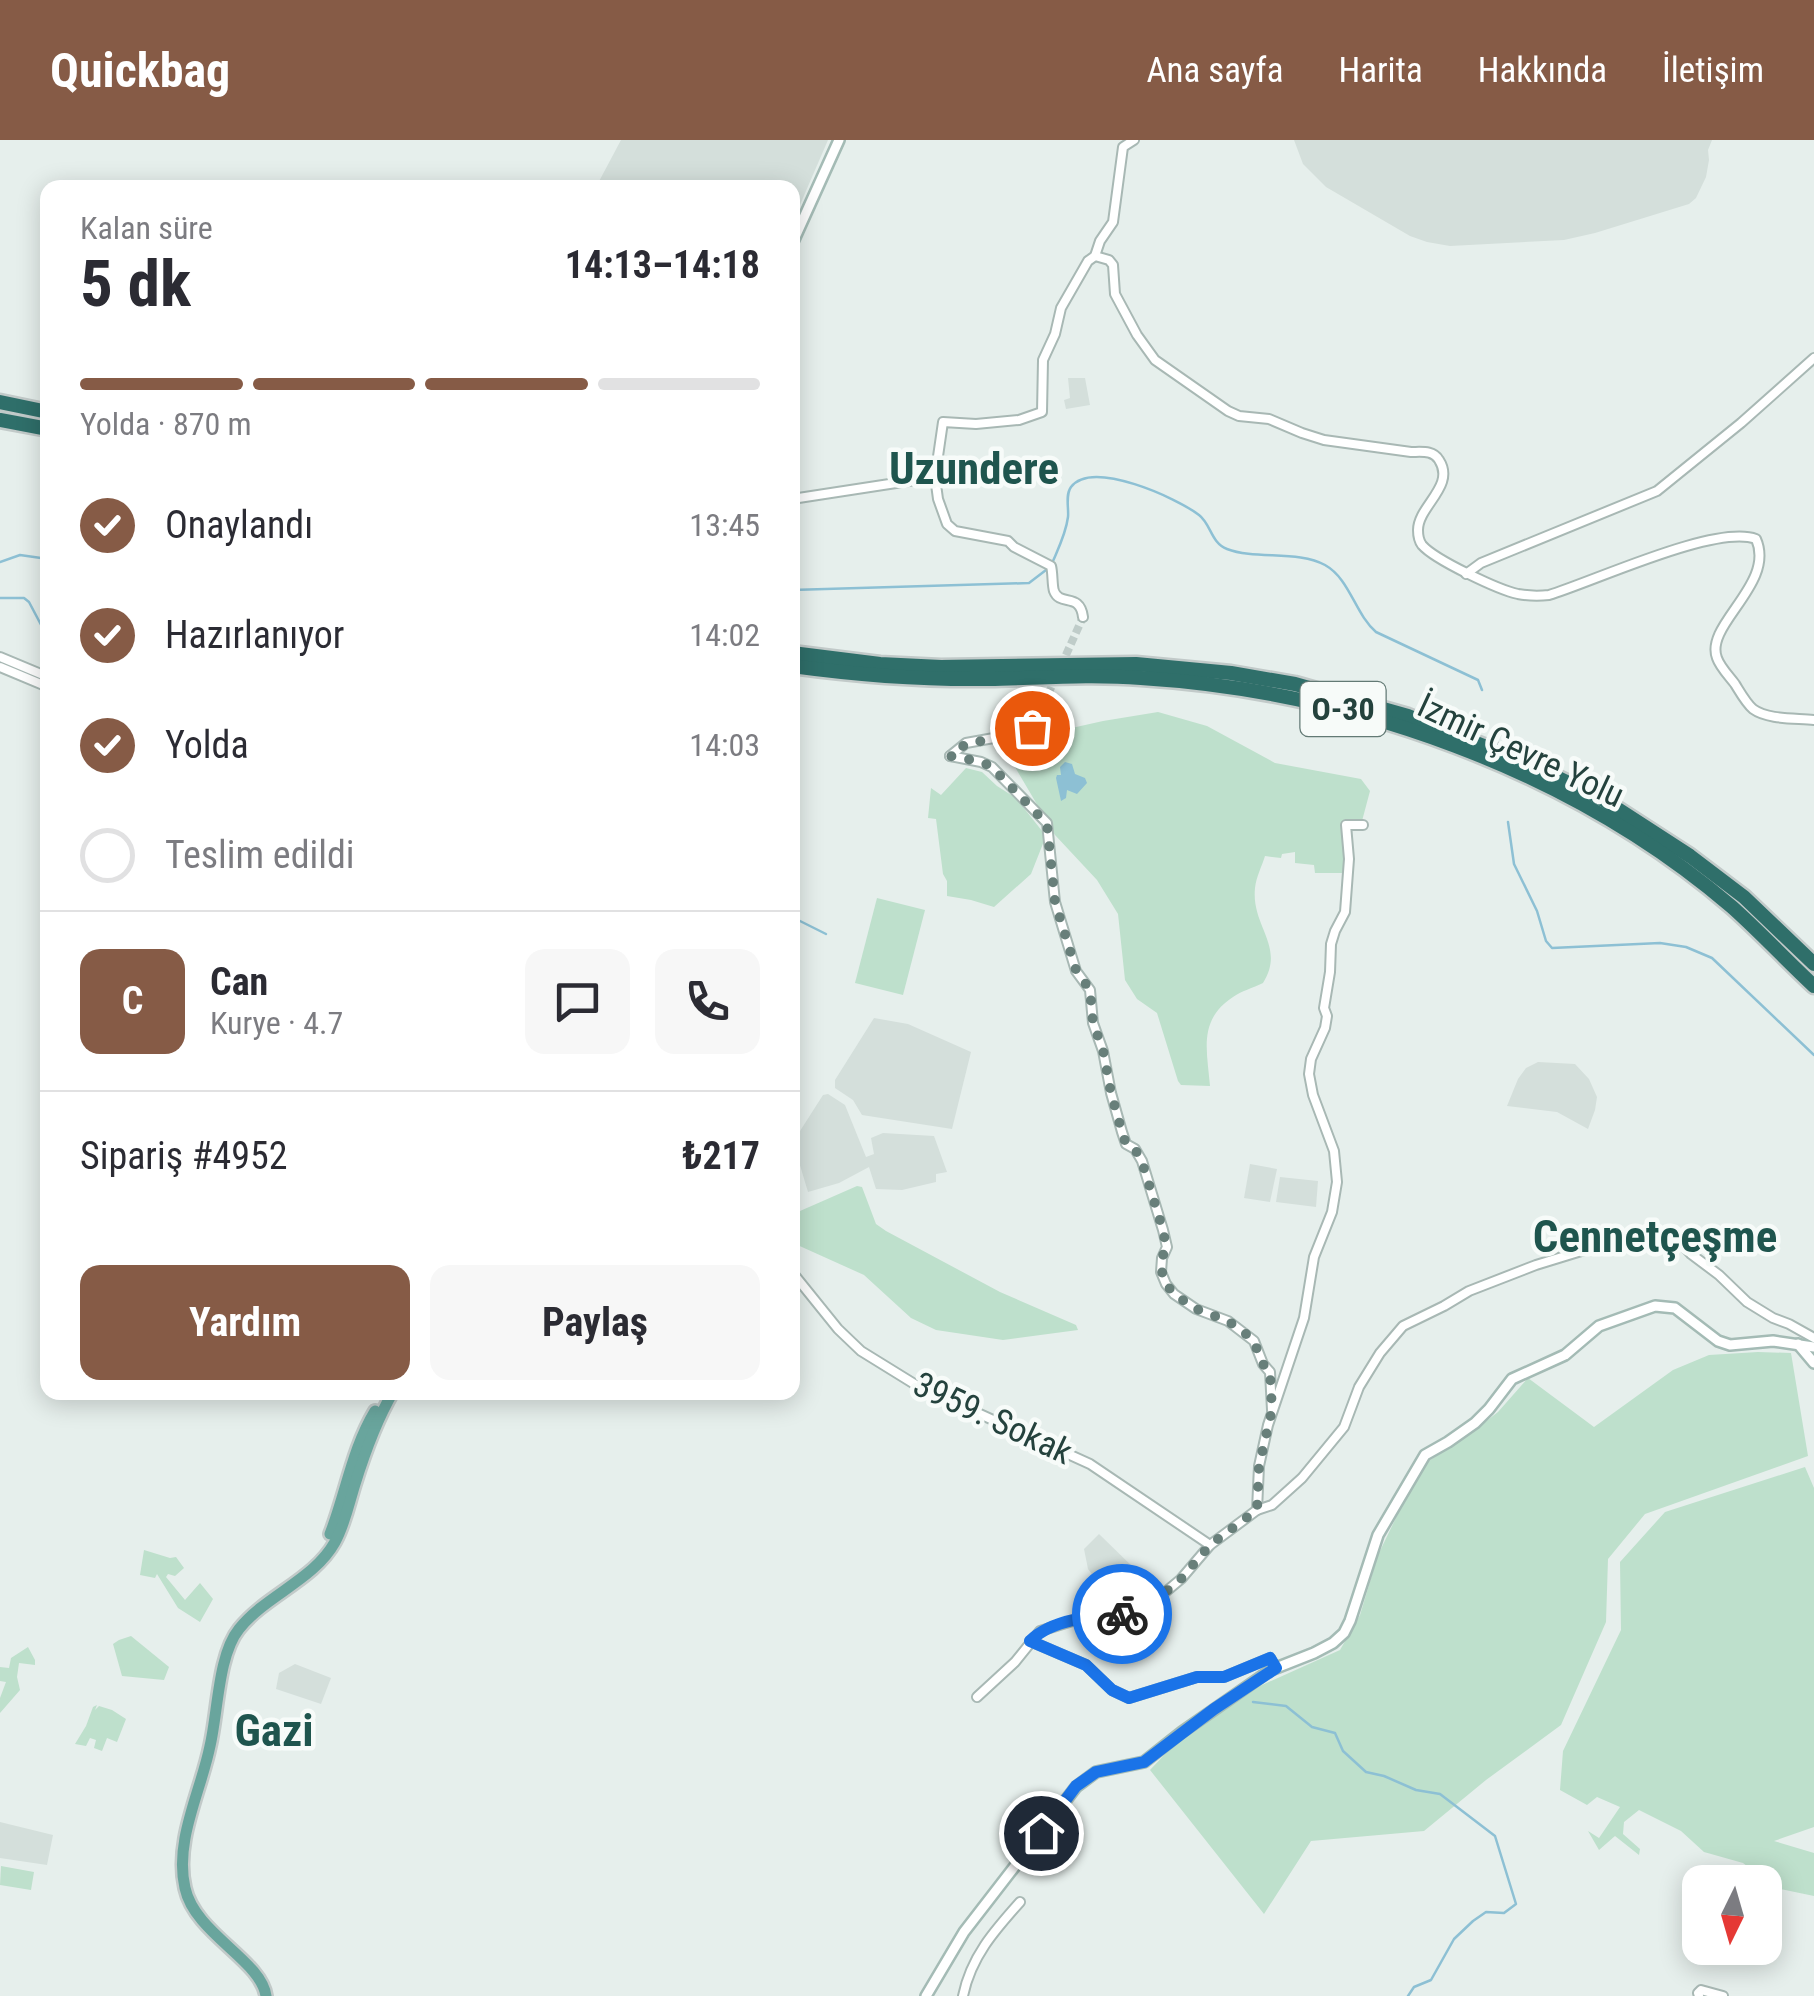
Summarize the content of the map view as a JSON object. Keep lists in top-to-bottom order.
{
  "streets": {
    "highway": ["O-30", "İzmir Çevre Yolu"],
    "street": ["3959. Sokak"]
  },
  "districts": ["Uzundere", "Cennetçeşme", "Gazi"],
  "north": "bottom",
  "page": {
    "header": "Quickbag",
    "nav": [
      "Ana sayfa",
      "Harita",
      "Hakkında",
      "İletişim"
    ],
    "heading": ["5 dk", "Kalan süre", "14:13–14:18"],
    "panel": [
      "Can",
      "Kurye · 4.7",
      "Sipariş #4952",
      "₺217"
    ],
    "bar": "Yolda · 870 m",
    "list": [
      ["Onaylandı", "13:45"],
      ["Hazırlanıyor", "14:02"],
      ["Yolda", "14:03"],
      "Teslim edildi"
    ],
    "round": "C",
    "buttons": ["Yardım", "Paylaş"]
  }
}
